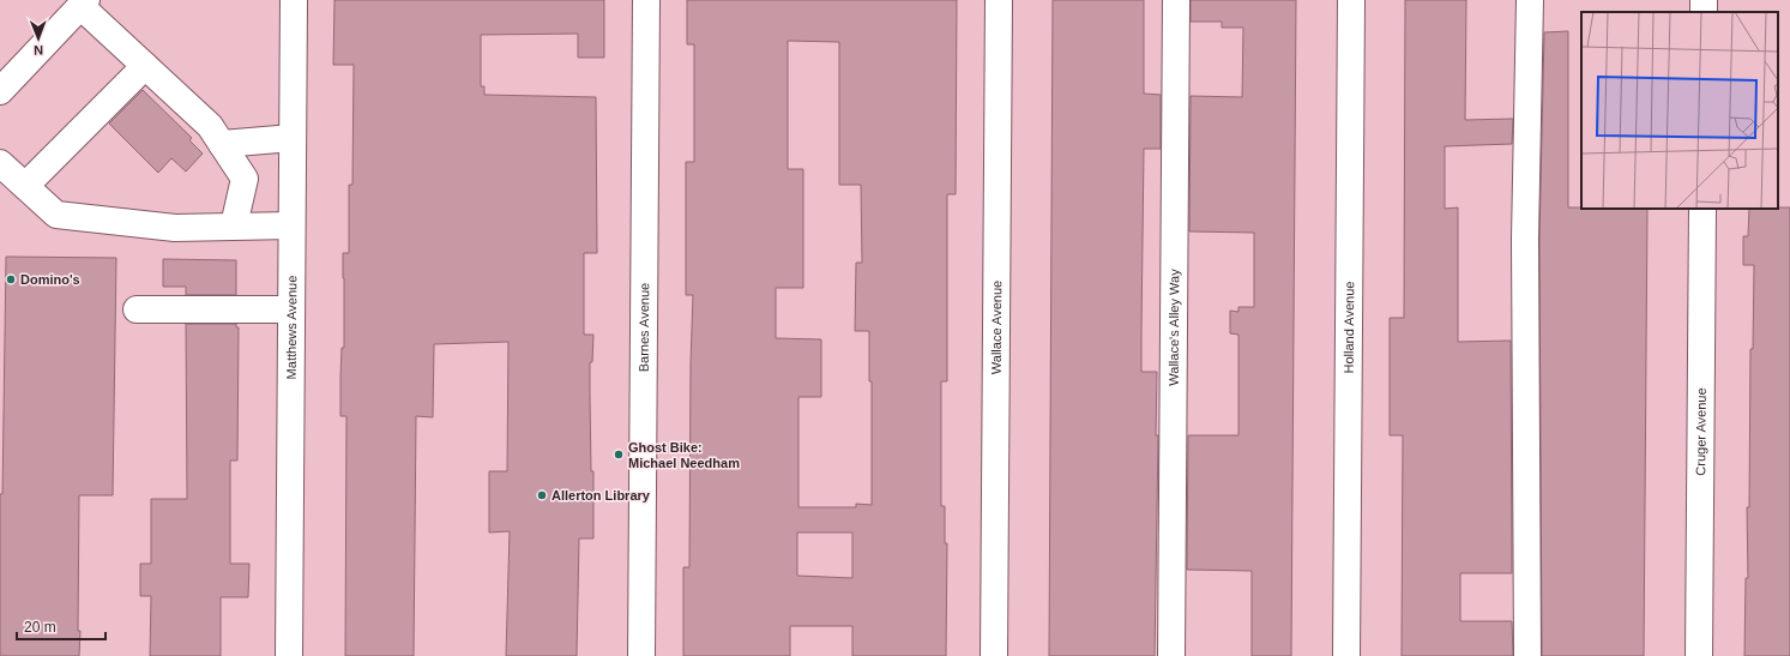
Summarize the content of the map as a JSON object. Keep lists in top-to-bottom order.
{
  "streets": {
    "street": [
      "Matthews Avenue",
      "Barnes Avenue",
      "Wallace Avenue",
      "Wallace's Alley Way",
      "Holland Avenue",
      "Cruger Avenue"
    ]
  },
  "places": ["Domino's", "Ghost Bike: Michael Needham", "Allerton Library"],
  "scale_bar": "20 m",
  "north": "bottom"
}
